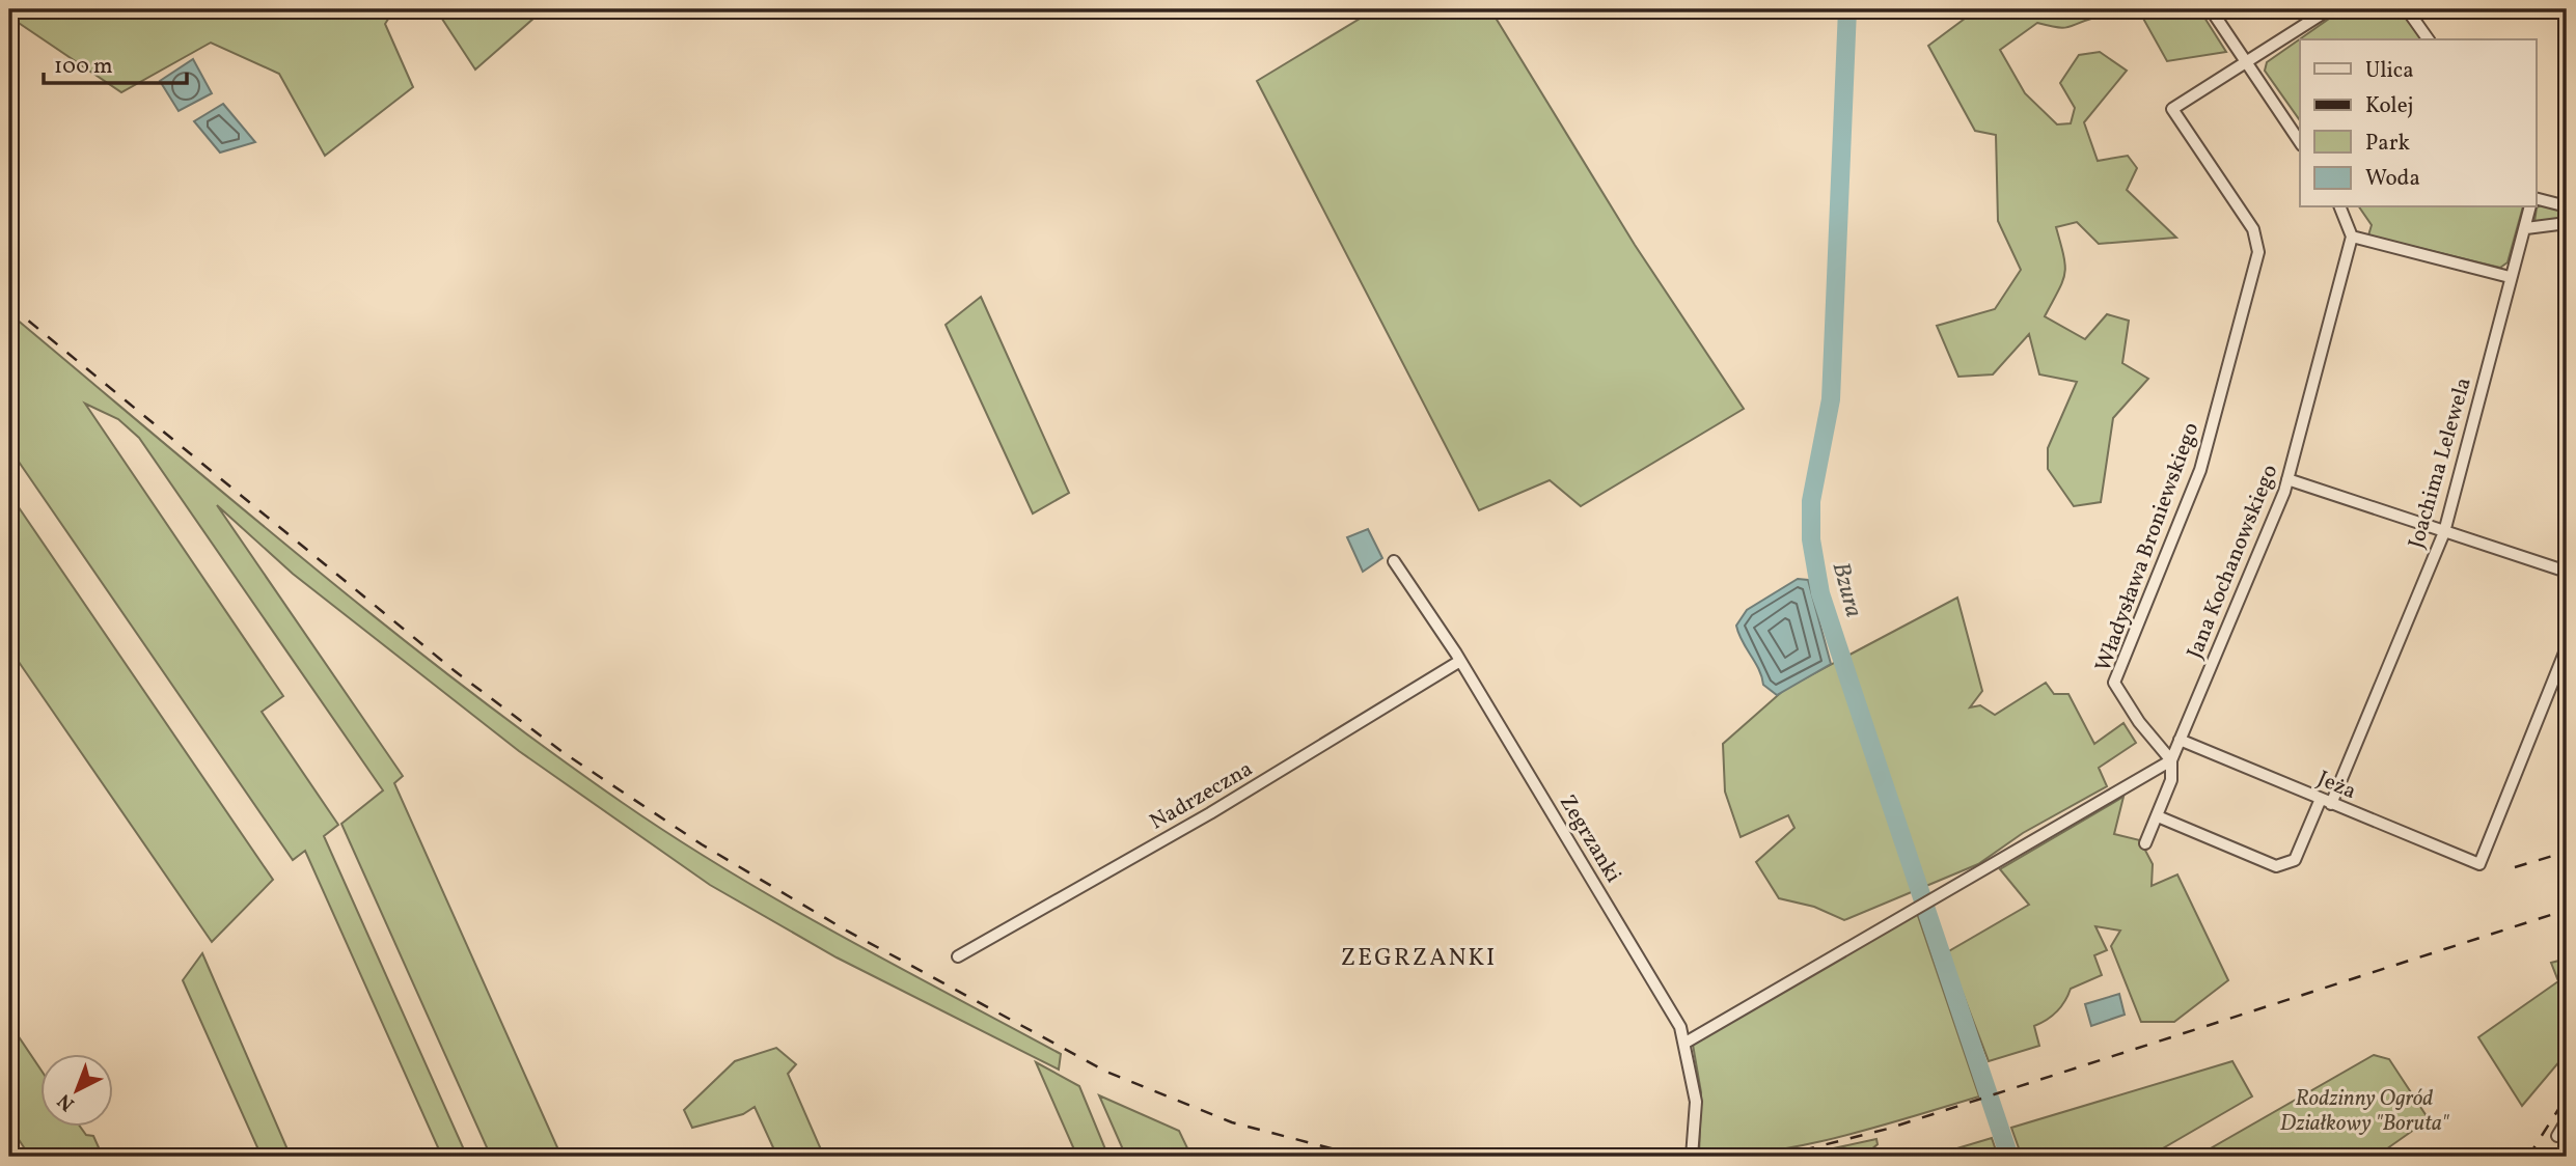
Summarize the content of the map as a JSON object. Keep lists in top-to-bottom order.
{
  "streets": {
    "street": [
      "Joachima Lelewela",
      "Władysława Broniewskiego",
      "Jana Kochanowskiego",
      "Jeża",
      "Nadrzeczna",
      "Zegrzanki"
    ]
  },
  "crossings": [
    ["Joachima Lelewela", "Jana Kochanowskiego"],
    ["Joachima Lelewela", "Jeża"],
    ["Władysława Broniewskiego", "Jana Kochanowskiego"],
    ["Jana Kochanowskiego", "Jeża"],
    ["Nadrzeczna", "Zegrzanki"]
  ],
  "districts": ["ZEGRZANKI"],
  "water": ["Bzura"],
  "parks": ["Rodzinny Ogród Działkowy \"Boruta\""],
  "legend": [
    "Ulica",
    "Kolej",
    "Park",
    "Woda"
  ],
  "scale_bar": "100 m",
  "north": "bottom left"
}
